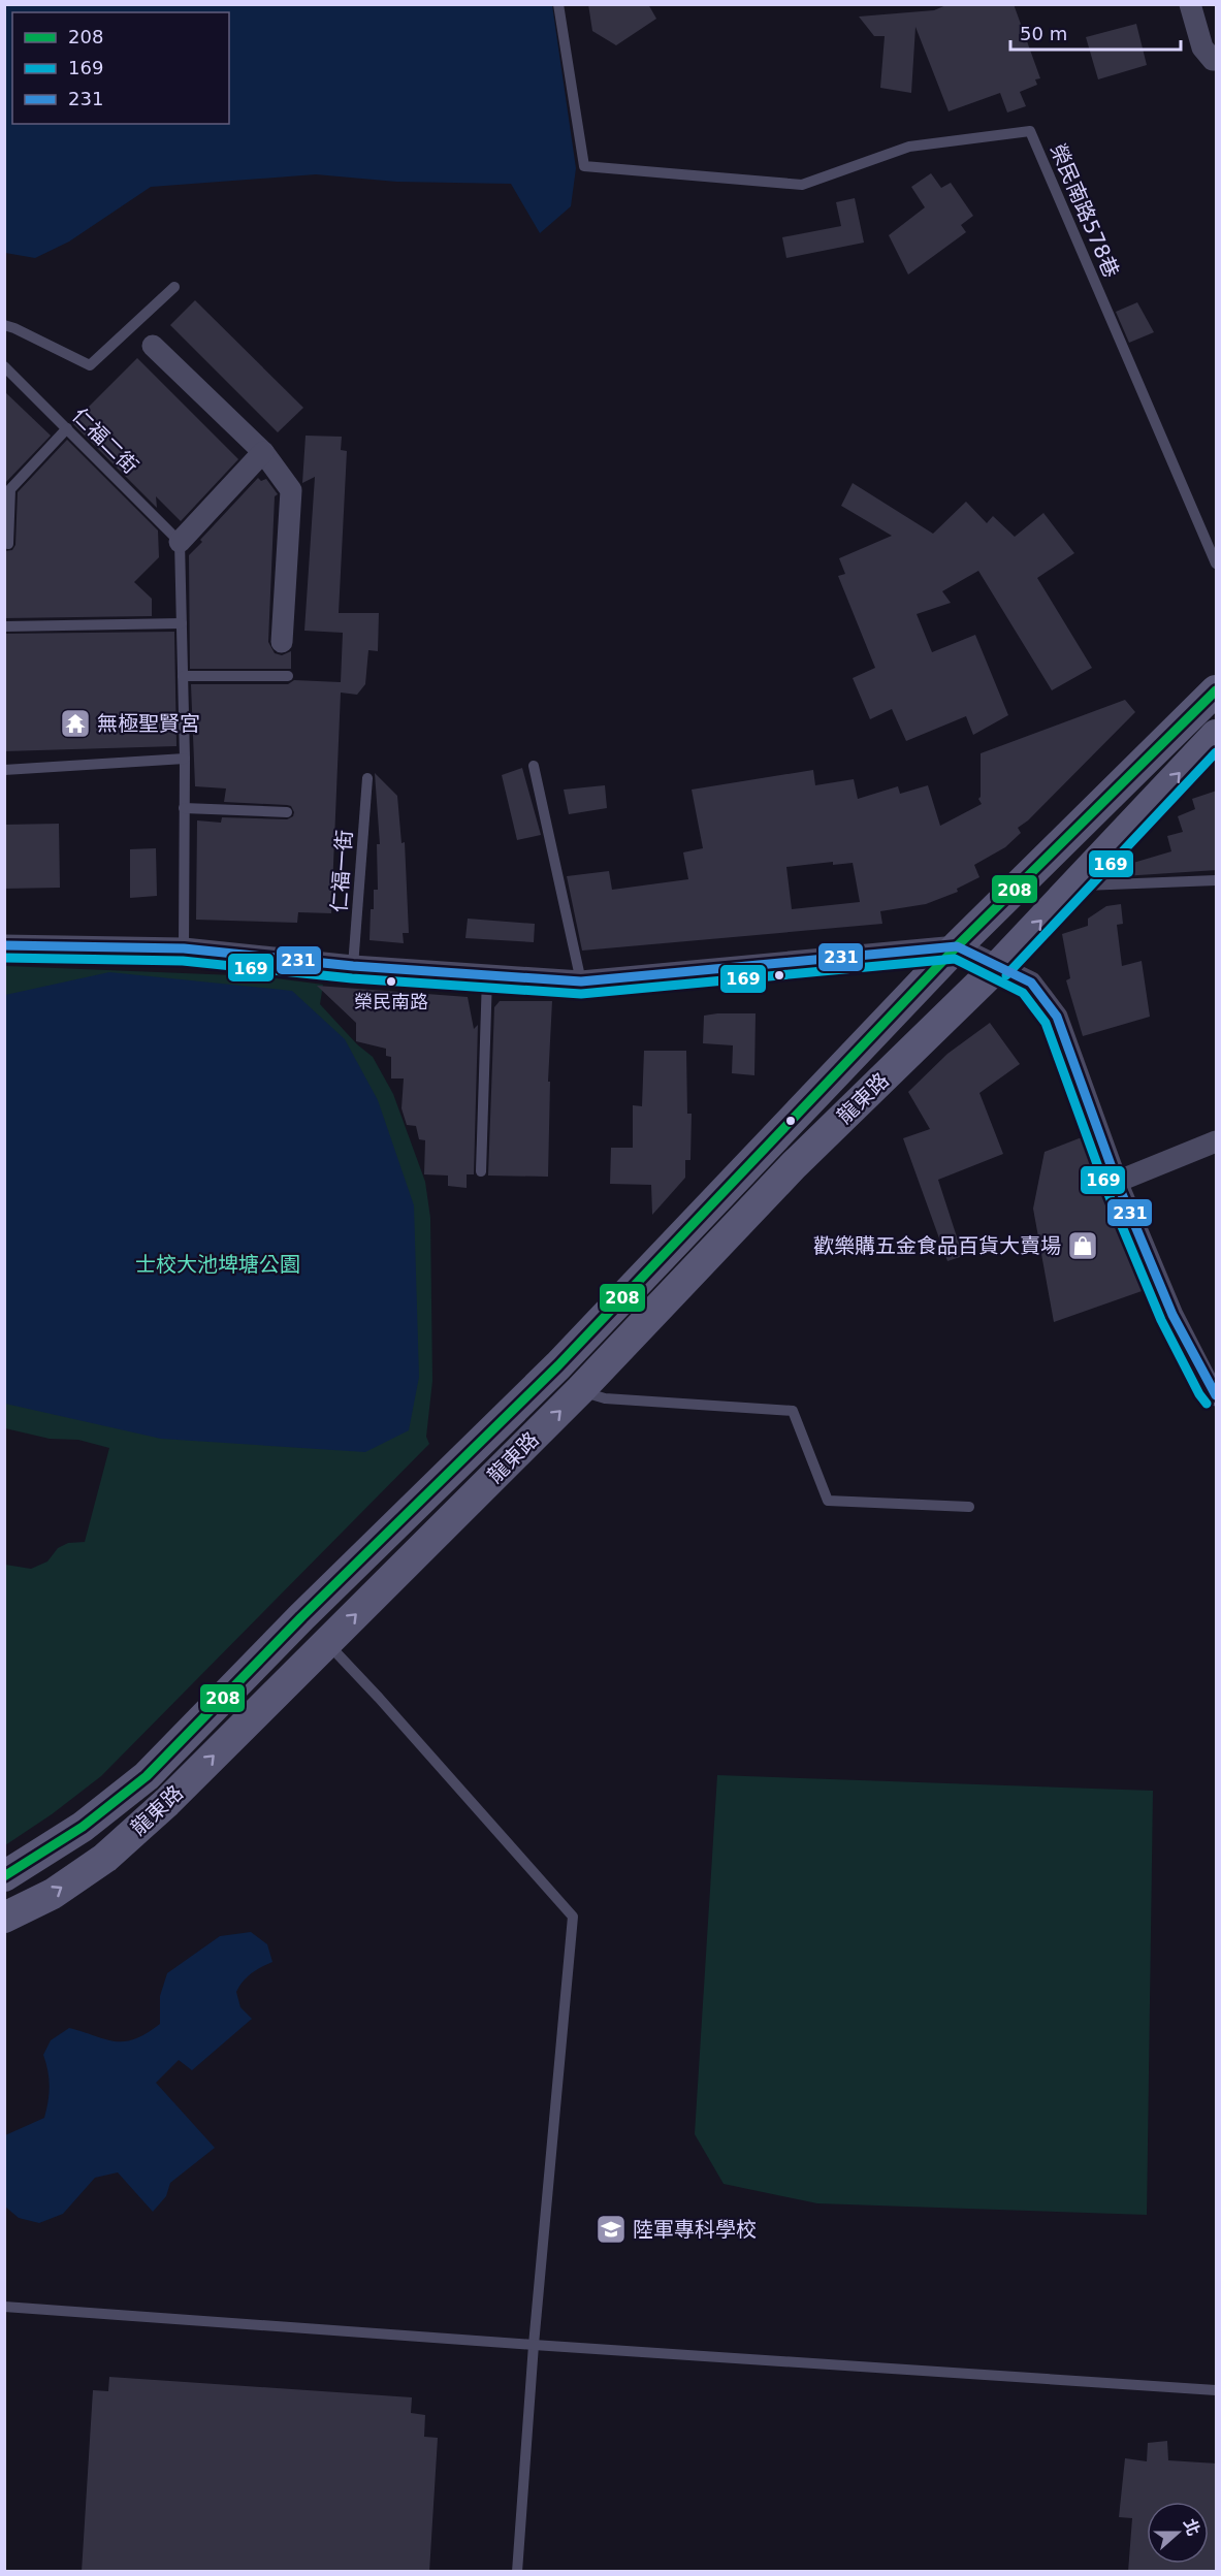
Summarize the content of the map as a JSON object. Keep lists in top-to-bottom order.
{
  "streets": {
    "street": ["龍東路"],
    "lane": ["榮民南路578巷", "仁福二街", "仁福一街"]
  },
  "parks": ["士校大池埤塘公園"],
  "places": {
    "temple": ["無極聖賢宮"],
    "other": ["榮民南路"],
    "shop": ["歡樂購五金食品百貨大賣場"],
    "school or university": ["陸軍專科學校"]
  },
  "lines": ["transit line 208", "transit line 169", "transit line 231"],
  "legend": ["208", "169", "231"],
  "scale_bar": "50 m",
  "north": "right"
}
